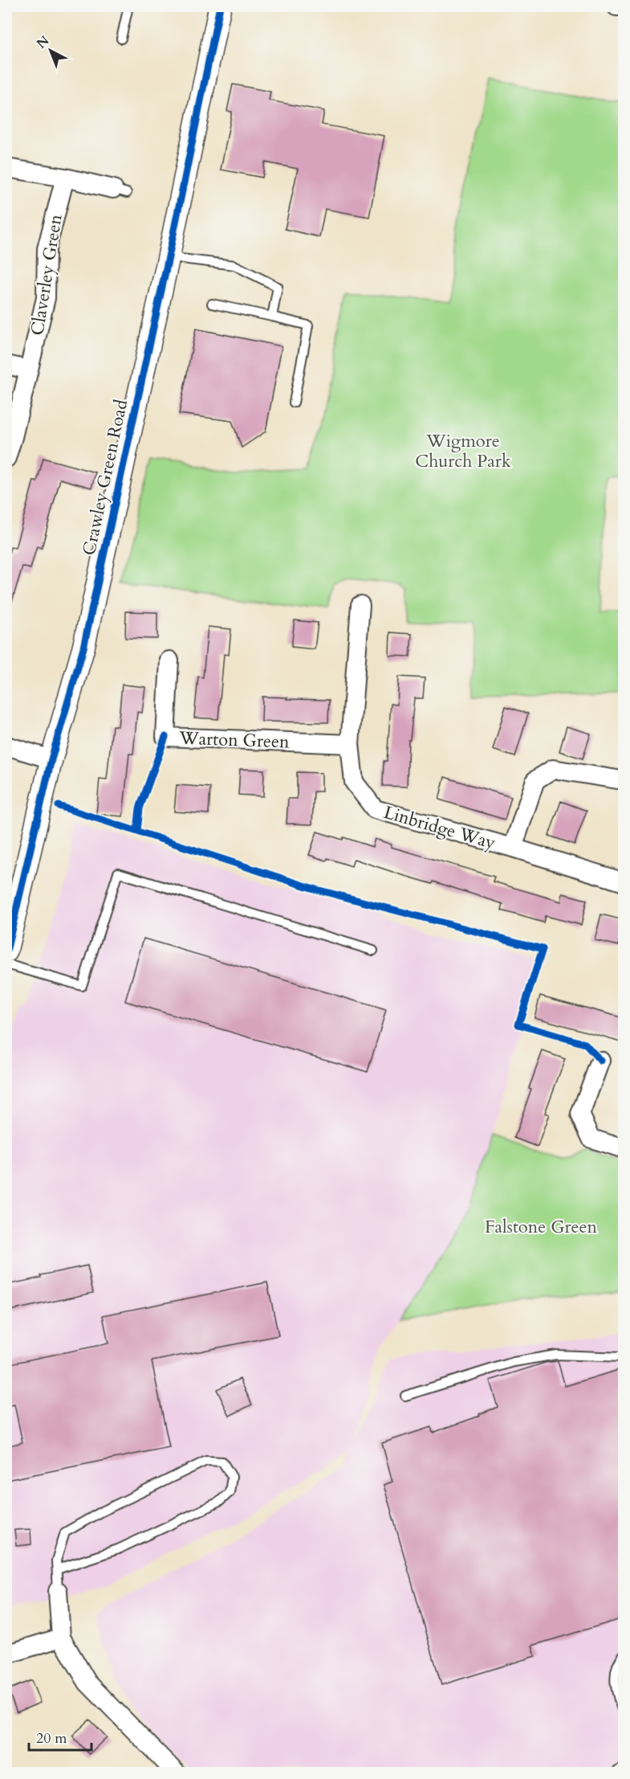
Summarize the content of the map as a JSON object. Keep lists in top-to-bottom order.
{
  "streets": {
    "street": [
      "Claverley Green",
      "Crawley Green Road",
      "Warton Green",
      "Linbridge Way"
    ]
  },
  "crossings": [
    ["Warton Green", "Linbridge Way"]
  ],
  "parks": ["Wigmore Church Park", "Falstone Green"],
  "scale_bar": "20 m",
  "north": "top left"
}
